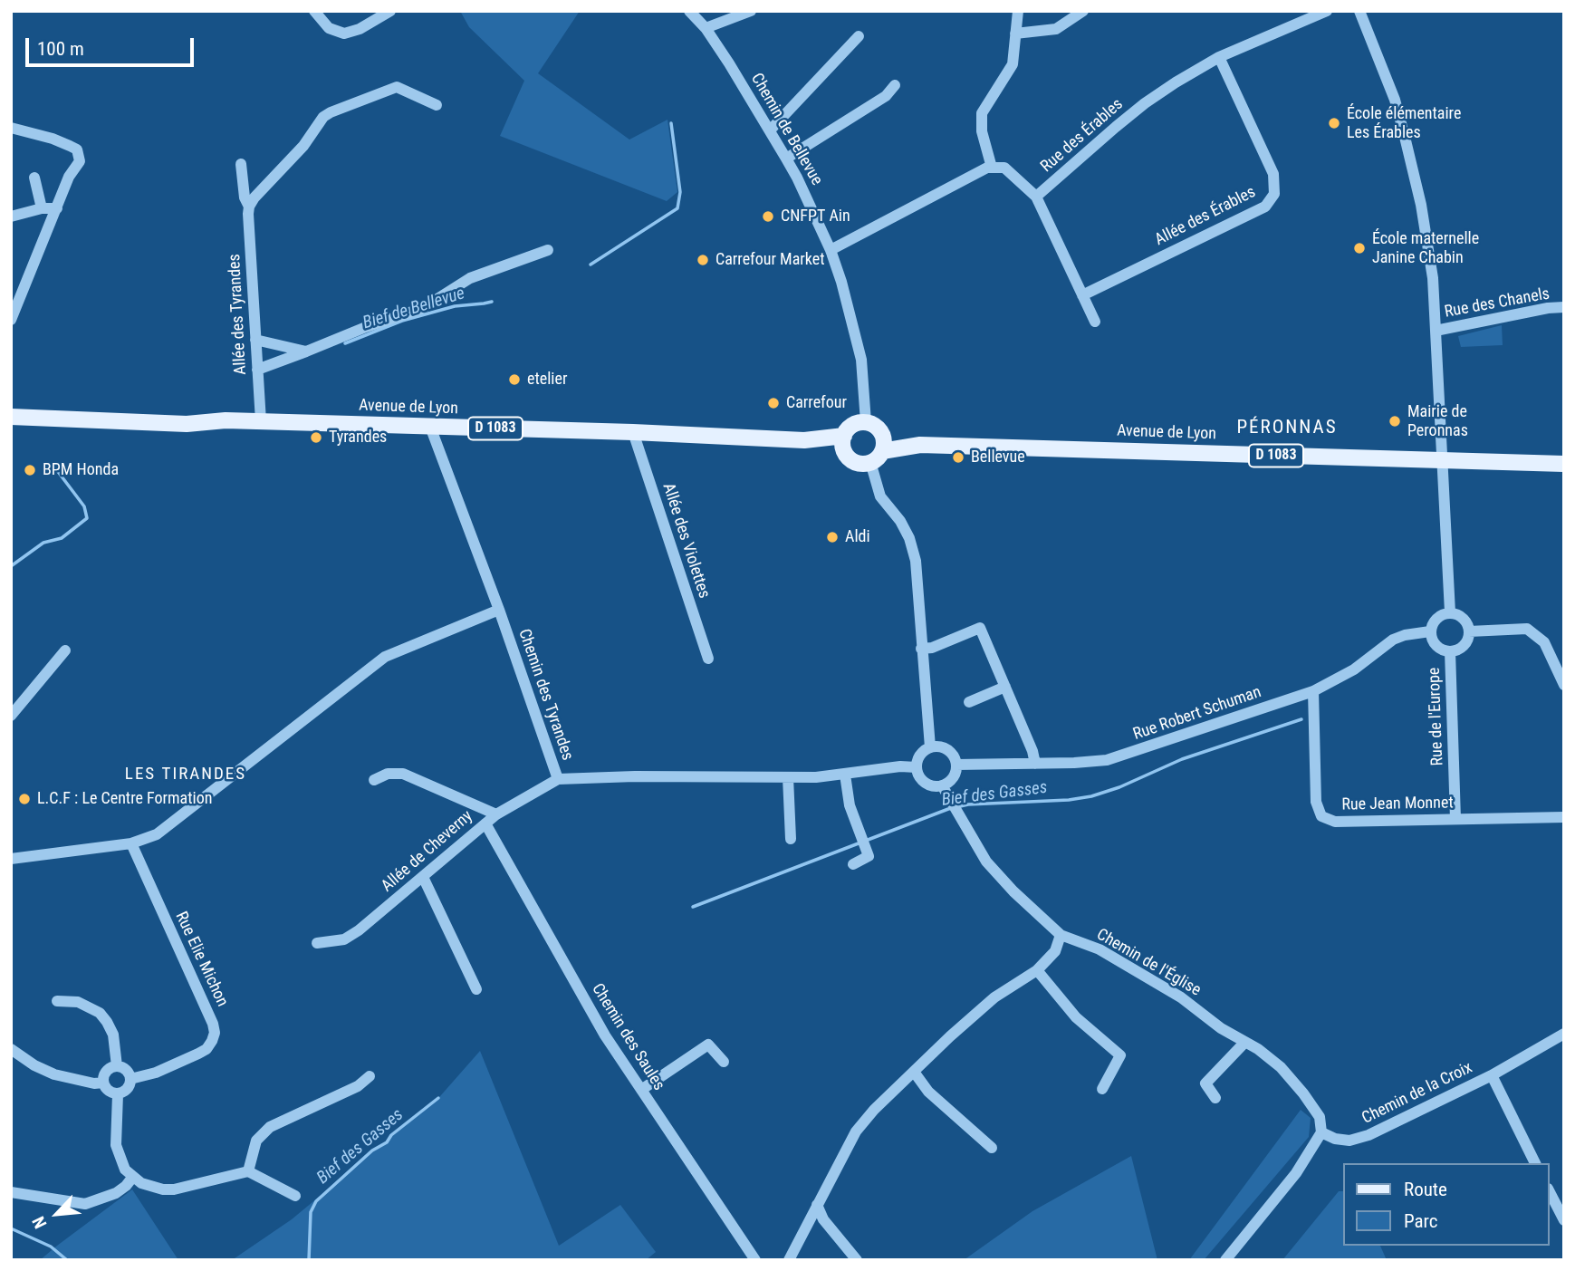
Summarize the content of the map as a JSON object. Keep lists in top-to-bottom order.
{
  "streets": {
    "main road": ["Avenue de Lyon", "D 1083"],
    "street": [
      "Chemin de Bellevue",
      "Rue des Érables",
      "Allée des Érables",
      "Rue des Chanels",
      "Allée des Tyrandes",
      "Allée des Violettes",
      "Chemin des Tyrandes",
      "Rue Robert Schuman",
      "Rue de l'Europe",
      "Rue Jean Monnet",
      "Allée de Cheverny",
      "Rue Elie Michon",
      "Chemin de l'Église",
      "Chemin des Saules",
      "Chemin de la Croix"
    ]
  },
  "crossings": [
    ["Chemin de Bellevue", "Avenue de Lyon"],
    ["Rue des Érables", "Allée des Érables"],
    ["Allée des Tyrandes", "Avenue de Lyon"],
    ["Avenue de Lyon", "Allée des Violettes"],
    ["Avenue de Lyon", "Chemin des Tyrandes"],
    ["Chemin des Tyrandes", "Rue Robert Schuman"],
    ["Chemin des Tyrandes", "Allée de Cheverny"],
    ["Chemin des Tyrandes", "Chemin de l'Église"],
    ["Rue Robert Schuman", "Rue de l'Europe"],
    ["Rue Robert Schuman", "Rue Jean Monnet"],
    ["Rue Robert Schuman", "Chemin de l'Église"],
    ["Rue de l'Europe", "Rue Jean Monnet"],
    ["Allée de Cheverny", "Chemin des Saules"],
    ["Chemin de l'Église", "Chemin de la Croix"]
  ],
  "districts": ["PÉRONNAS", "LES TIRANDES"],
  "water": ["Bief de Bellevue", "Bief des Gasses"],
  "places": [
    "École élémentaire Les Érables",
    "CNFPT Ain",
    "École maternelle Janine Chabin",
    "Carrefour Market",
    "etelier",
    "Carrefour",
    "Mairie de Peronnas",
    "Tyrandes",
    "Bellevue",
    "BPM Honda",
    "Aldi",
    "L.C.F : Le Centre Formation"
  ],
  "legend": ["Route", "Parc"],
  "scale_bar": "100 m",
  "north": "bottom left"
}
